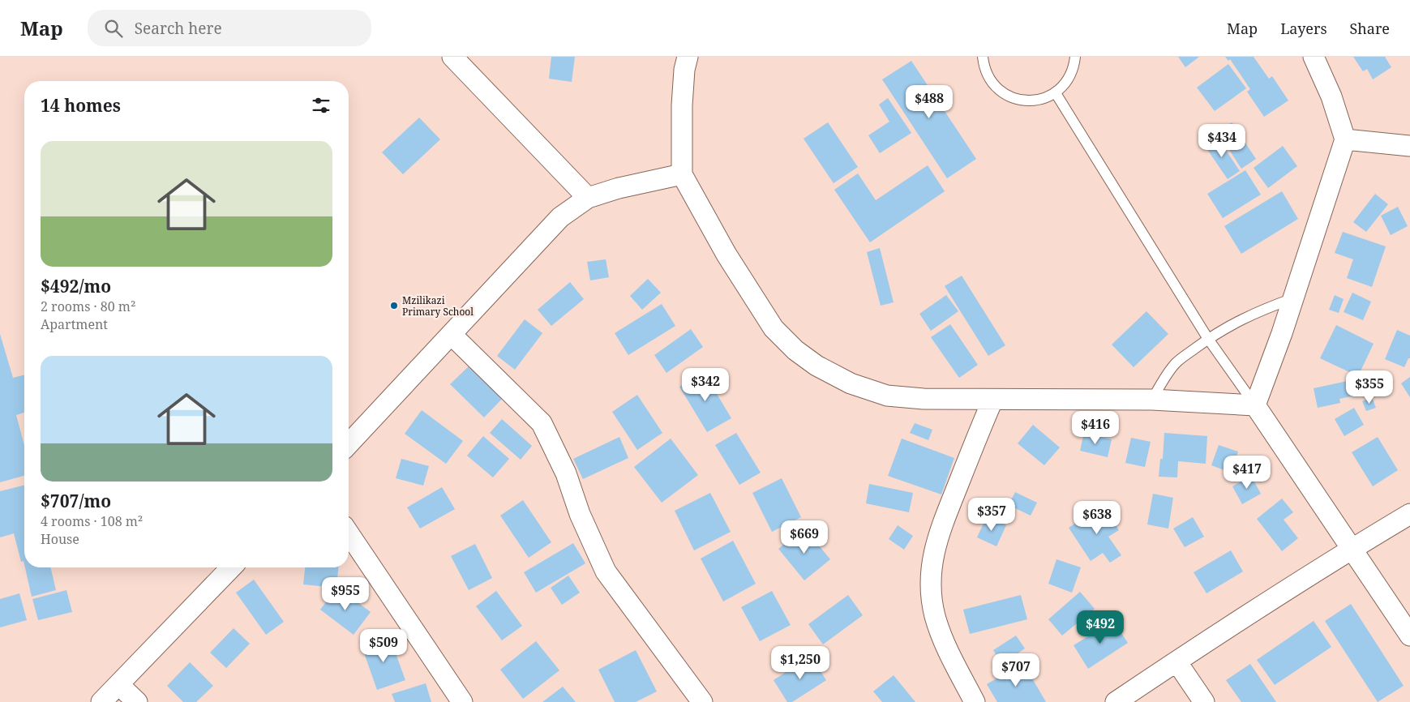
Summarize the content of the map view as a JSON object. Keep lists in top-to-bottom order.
{
  "places": ["Mzilikazi Primary School"],
  "page": {
    "header": "Map",
    "search": "Search here",
    "nav": ["Map", "Layers", "Share"],
    "heading": "14 homes",
    "price": [
      "$488",
      "$434",
      "$342",
      "$355",
      "$416",
      "$417",
      "$357",
      "$638",
      "$669",
      "$955",
      "$492",
      "$509",
      "$1,250",
      "$707"
    ],
    "list": [
      {
        "name": "$492/mo",
        "note": "2 rooms · 80 m² · Apartment"
      },
      {
        "name": "$707/mo",
        "note": "4 rooms · 108 m² · House"
      }
    ]
  }
}
